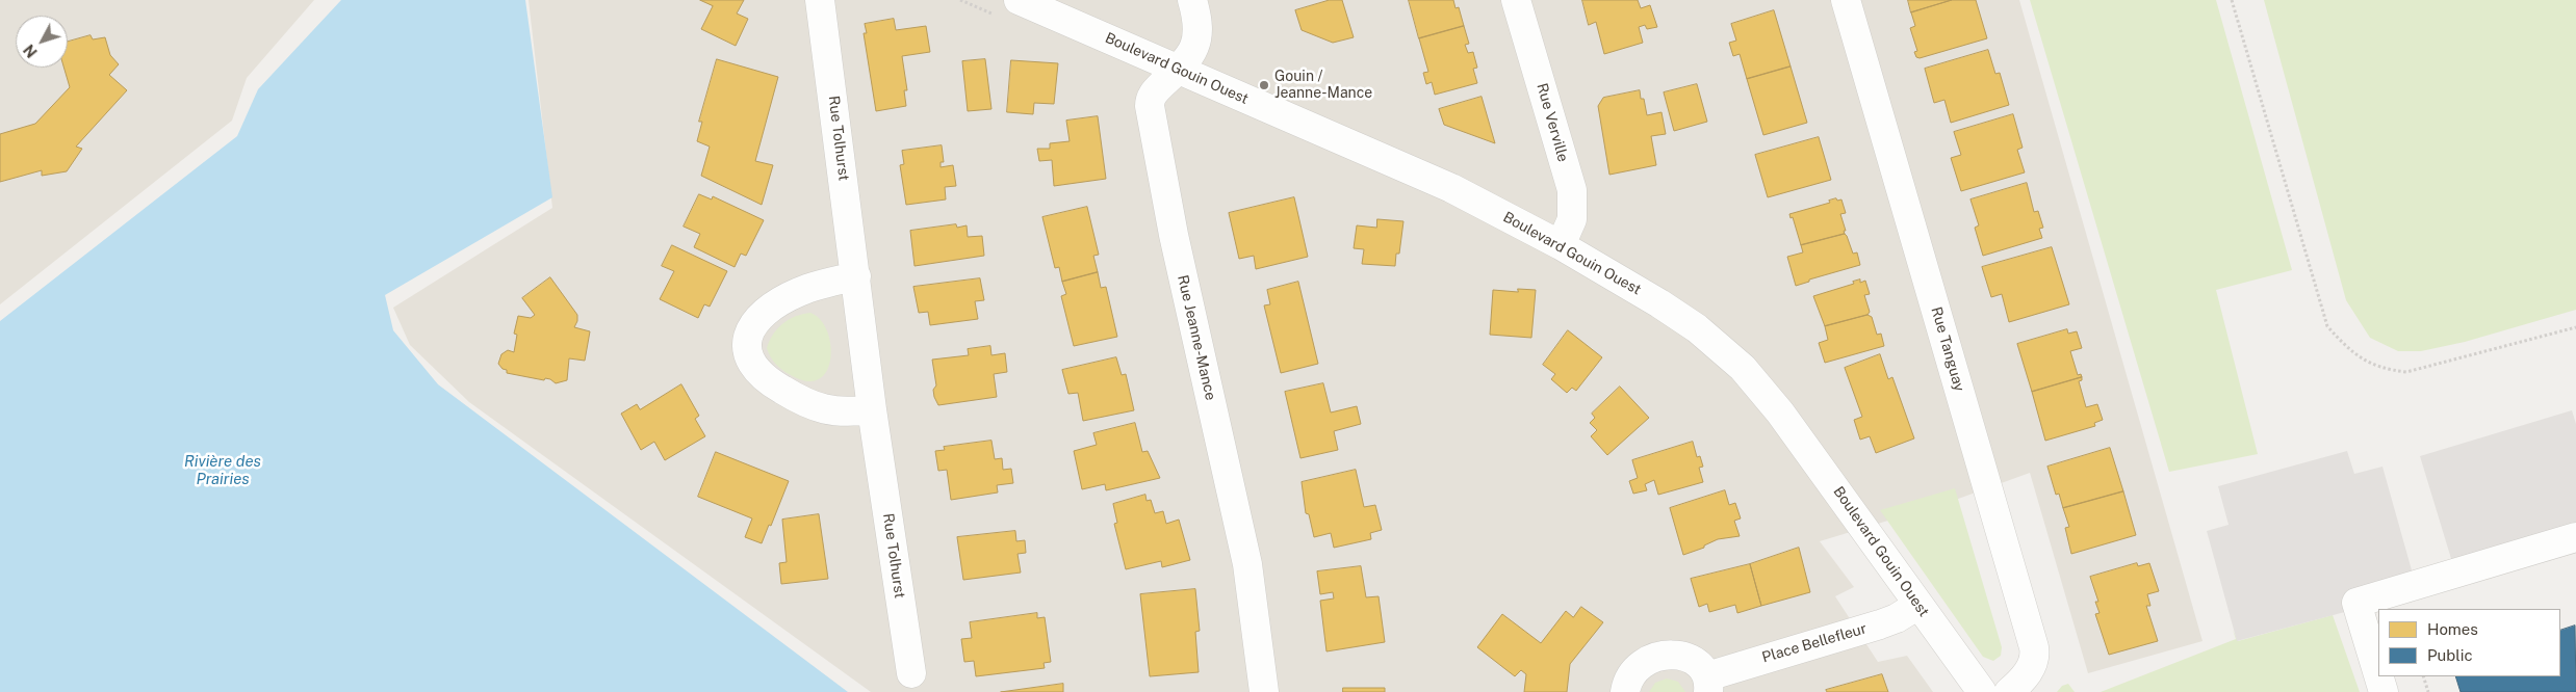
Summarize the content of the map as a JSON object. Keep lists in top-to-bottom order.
{
  "streets": {
    "street": [
      "Boulevard Gouin Ouest",
      "Rue Verville",
      "Rue Tolhurst",
      "Rue Jeanne-Mance",
      "Rue Tanguay",
      "Place Bellefleur"
    ]
  },
  "crossings": [
    ["Boulevard Gouin Ouest", "Rue Verville"],
    ["Boulevard Gouin Ouest", "Rue Jeanne-Mance"],
    ["Boulevard Gouin Ouest", "Place Bellefleur"]
  ],
  "water": ["Rivière des Prairies"],
  "places": ["Gouin / Jeanne-Mance"],
  "legend": ["Homes", "Public"],
  "north": "bottom left"
}
